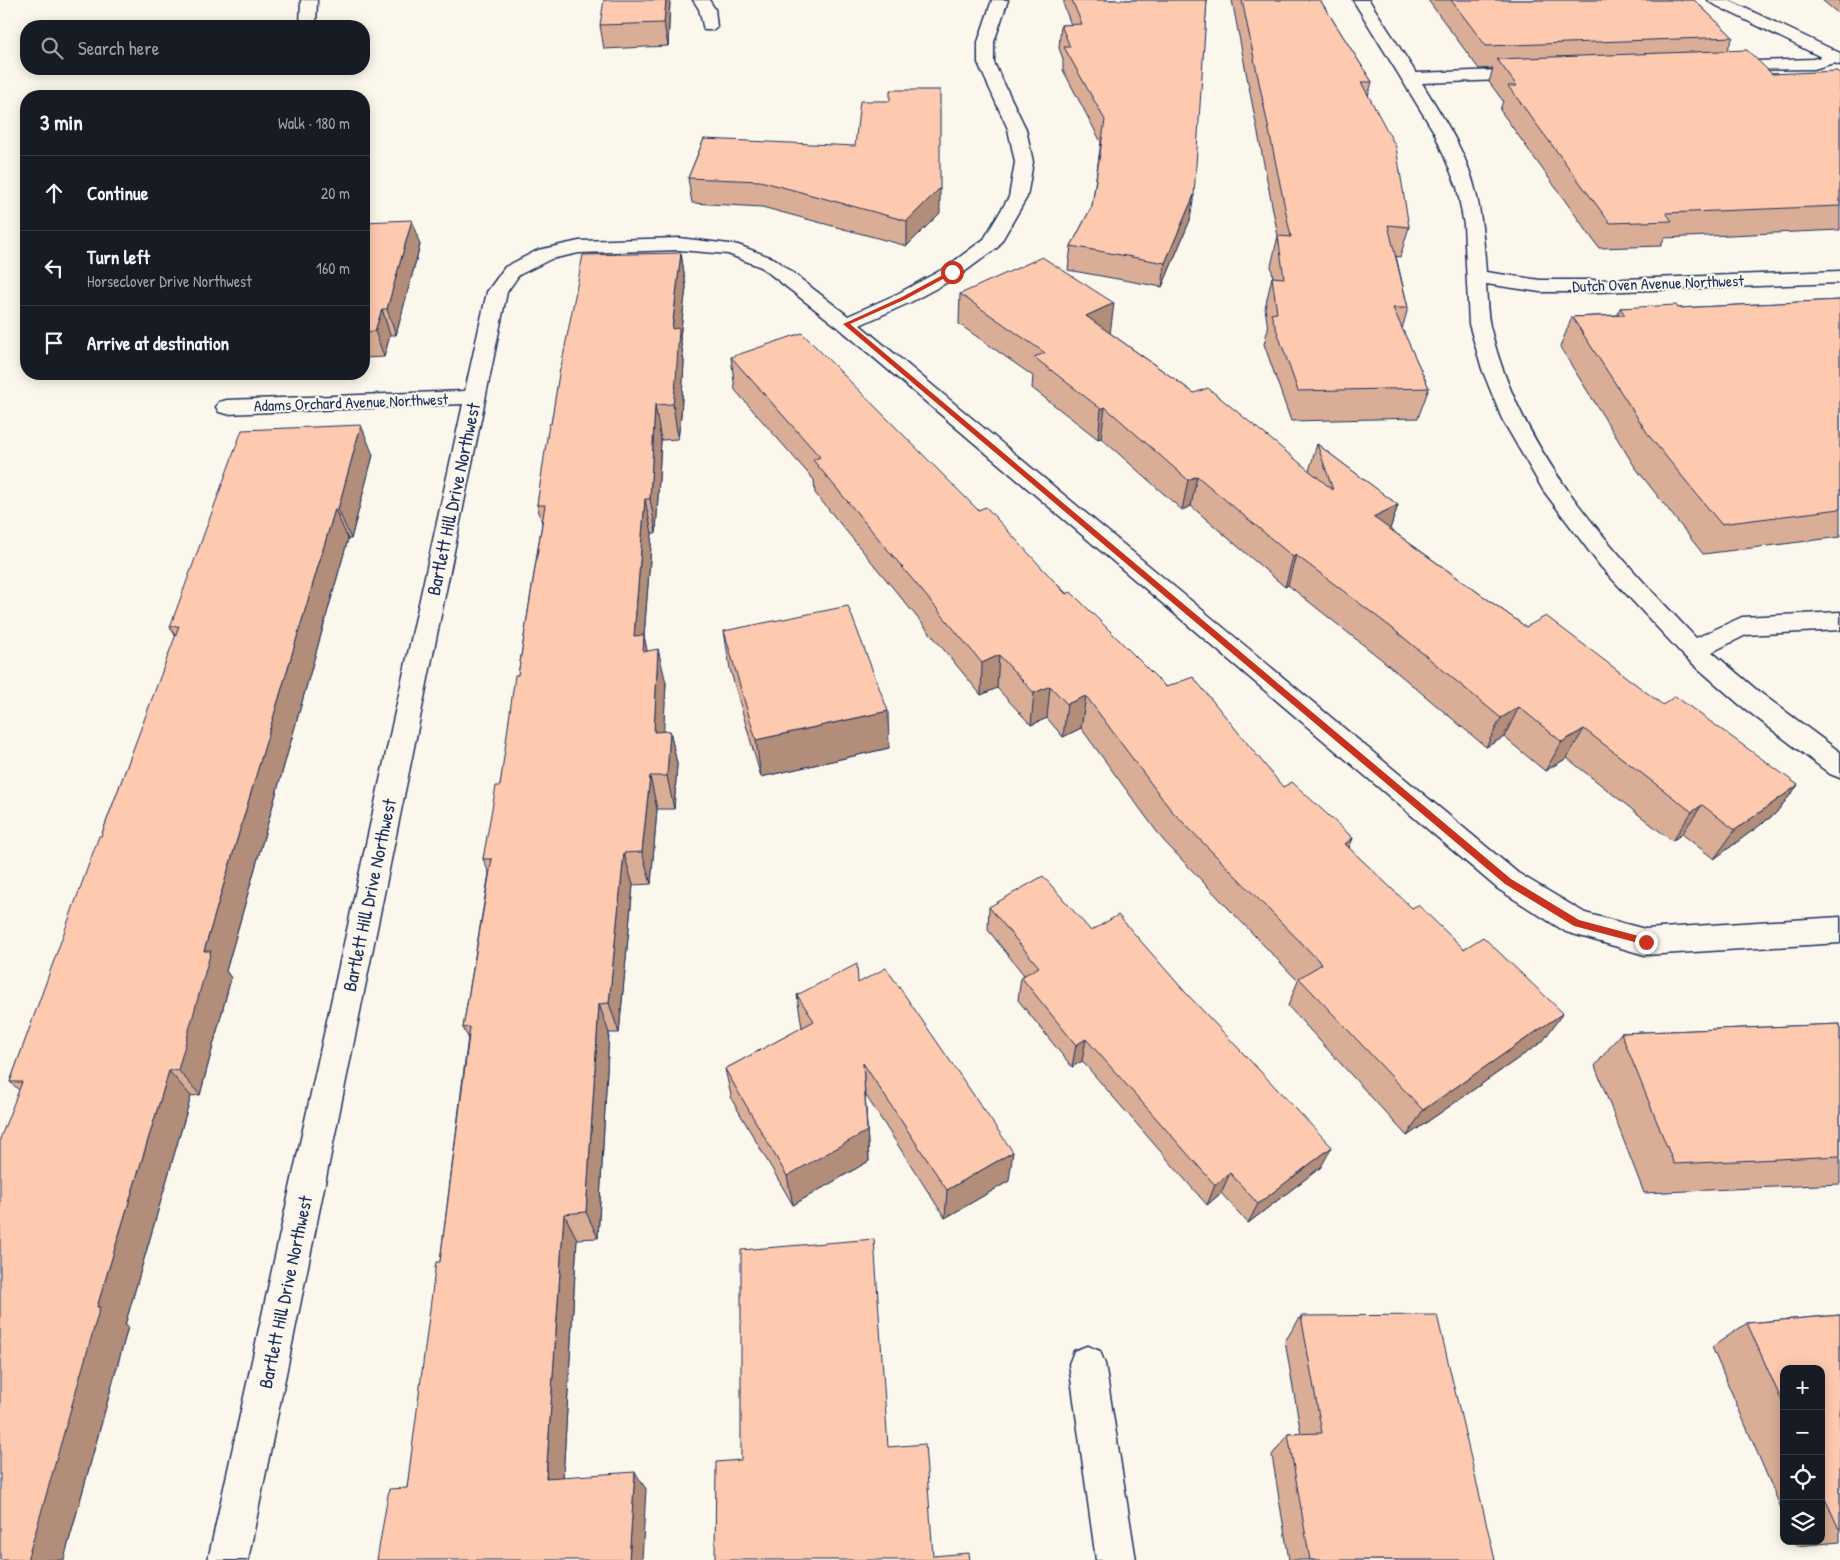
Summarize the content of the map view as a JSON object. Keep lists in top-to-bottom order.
{
  "streets": {
    "street": ["Dutch Oven Avenue Northwest", "Adams Orchard Avenue Northwest", "Bartlett Hill Drive Northwest"]
  },
  "crossings": [
    ["Adams Orchard Avenue Northwest", "Bartlett Hill Drive Northwest"]
  ],
  "page": {
    "search": "Search here",
    "heading": ["3 min", "Walk · 180 m"],
    "list": [
      ["Continue", "20 m"],
      ["Turn left", "Horseclover Drive Northwest", "160 m"],
      "Arrive at destination"
    ],
    "map_buttons": ["+", "−"]
  }
}
